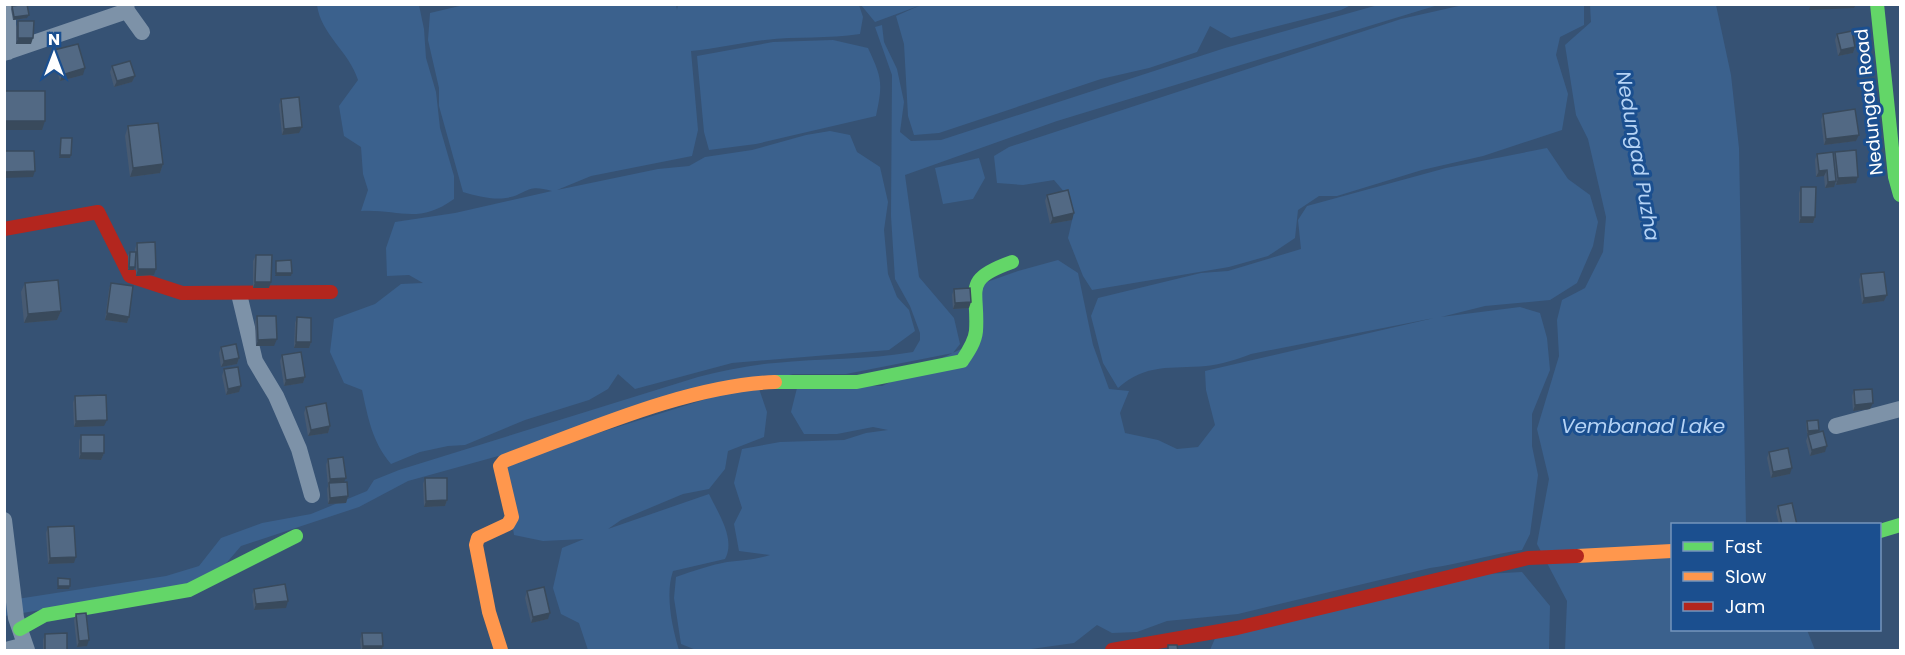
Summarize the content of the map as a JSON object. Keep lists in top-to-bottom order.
{
  "streets": {
    "street": ["Nedungad Road"]
  },
  "water": ["Nedungad Puzha", "Vembanad Lake"],
  "legend": ["Fast", "Slow", "Jam"],
  "north": "top"
}
